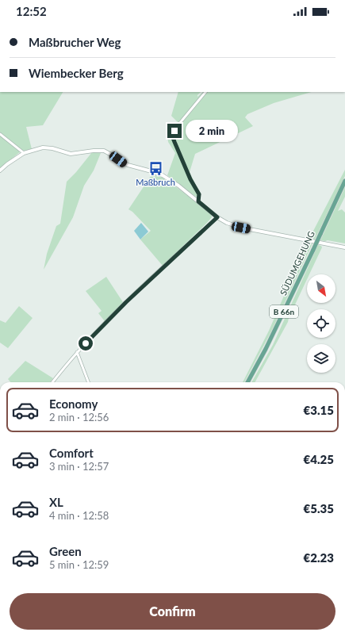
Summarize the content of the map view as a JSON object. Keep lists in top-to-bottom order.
{
  "streets": {
    "main road": ["SÜDUMGEHUNG", "B 66n"]
  },
  "places": {
    "bus stop": ["Maßbruch"]
  },
  "north": "bottom right",
  "page": {
    "status": "12:52",
    "banner": ["Maßbrucher Weg", "Wiembecker Berg"],
    "bubble": "2 min",
    "list": [
      {
        "name": "Economy",
        "note": "2 min · 12:56",
        "value": "€3.15"
      },
      {
        "name": "Comfort",
        "note": "3 min · 12:57",
        "value": "€4.25"
      },
      {
        "name": "XL",
        "note": "4 min · 12:58",
        "value": "€5.35"
      },
      {
        "name": "Green",
        "note": "5 min · 12:59",
        "value": "€2.23"
      }
    ],
    "buttons": "Confirm"
  }
}
